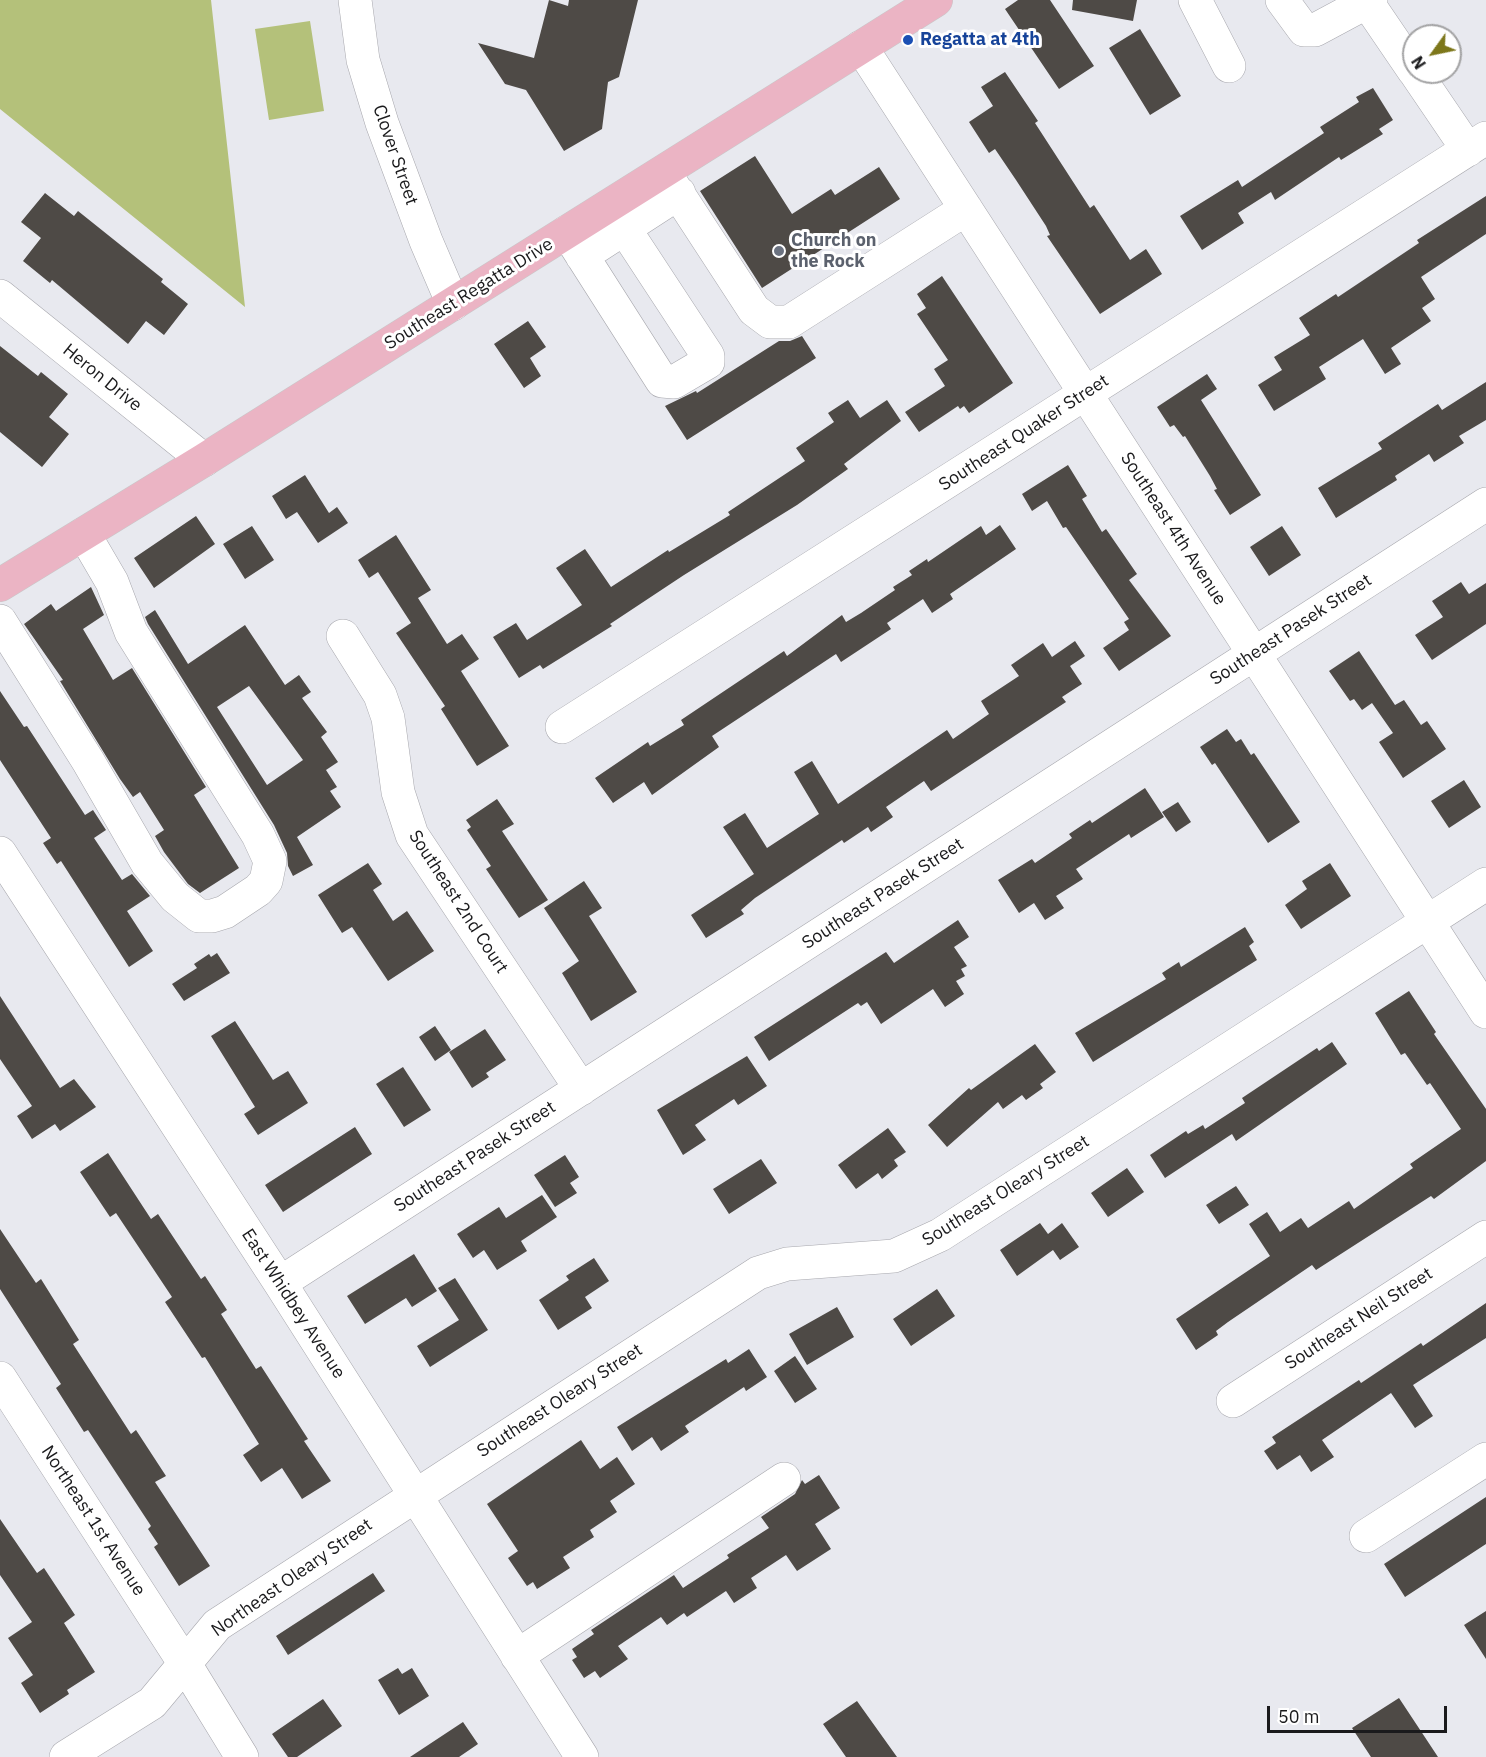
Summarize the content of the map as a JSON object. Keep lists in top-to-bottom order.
{
  "streets": {
    "main road": ["Southeast Regatta Drive"],
    "street": [
      "Clover Street",
      "Heron Drive",
      "Southeast Quaker Street",
      "Southeast 4th Avenue",
      "Southeast Pasek Street",
      "Southeast 2nd Court",
      "Southeast Oleary Street",
      "East Whidbey Avenue",
      "Southeast Neil Street",
      "Northeast 1st Avenue",
      "Northeast Oleary Street"
    ]
  },
  "crossings": [
    ["Clover Street", "Southeast Regatta Drive"],
    ["Southeast Regatta Drive", "Heron Drive"],
    ["Southeast Regatta Drive", "Southeast 4th Avenue"],
    ["Southeast Quaker Street", "Southeast 4th Avenue"],
    ["Southeast 4th Avenue", "Southeast Pasek Street"],
    ["Southeast 4th Avenue", "Southeast Oleary Street"],
    ["Southeast Pasek Street", "Southeast 2nd Court"],
    ["Southeast Pasek Street", "East Whidbey Avenue"],
    ["Southeast Oleary Street", "East Whidbey Avenue"],
    ["Southeast Oleary Street", "Northeast Oleary Street"],
    ["East Whidbey Avenue", "Northeast Oleary Street"],
    ["Northeast 1st Avenue", "Northeast Oleary Street"]
  ],
  "places": ["Regatta at 4th", "Church on the Rock"],
  "scale_bar": "50 m",
  "north": "bottom left"
}
